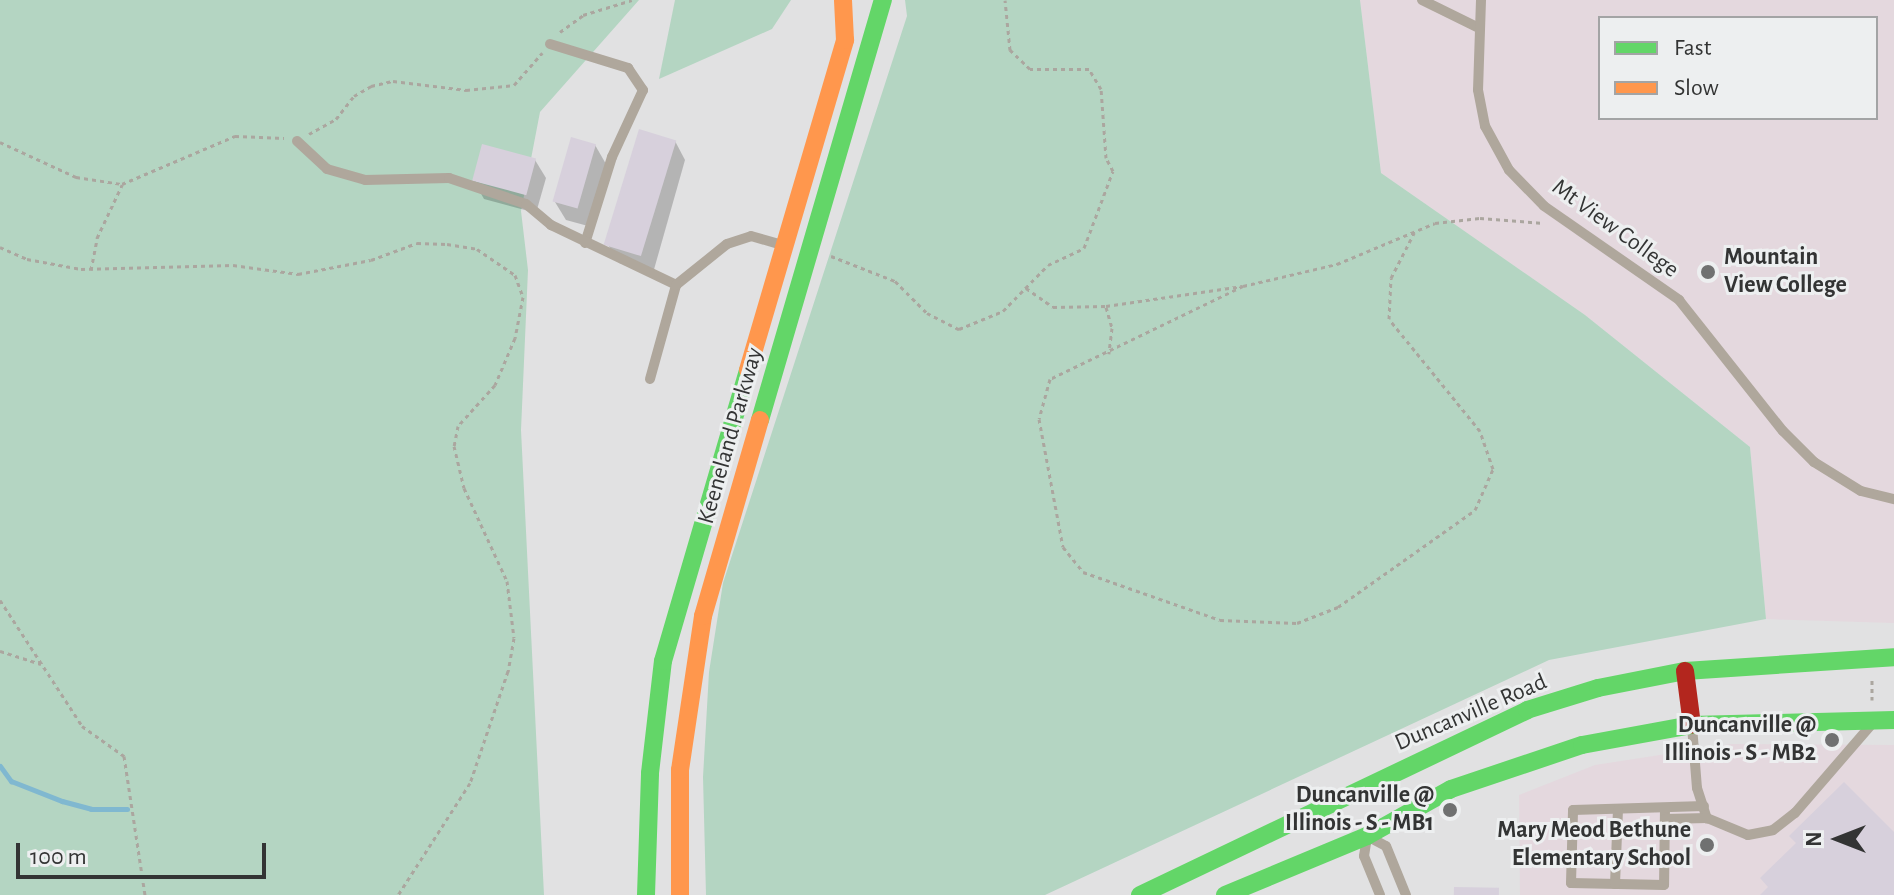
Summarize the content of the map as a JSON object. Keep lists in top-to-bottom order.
{
  "streets": {
    "street": ["Keeneland Parkway", "Duncanville Road"],
    "lane": ["Mt View College"]
  },
  "places": [
    "Mountain View College",
    "Duncanville @ Illinois - S - MB2",
    "Duncanville @ Illinois - S - MB1",
    "Mary Meod Bethune Elementary School"
  ],
  "legend": ["Fast", "Slow"],
  "scale_bar": "100 m",
  "north": "left"
}
